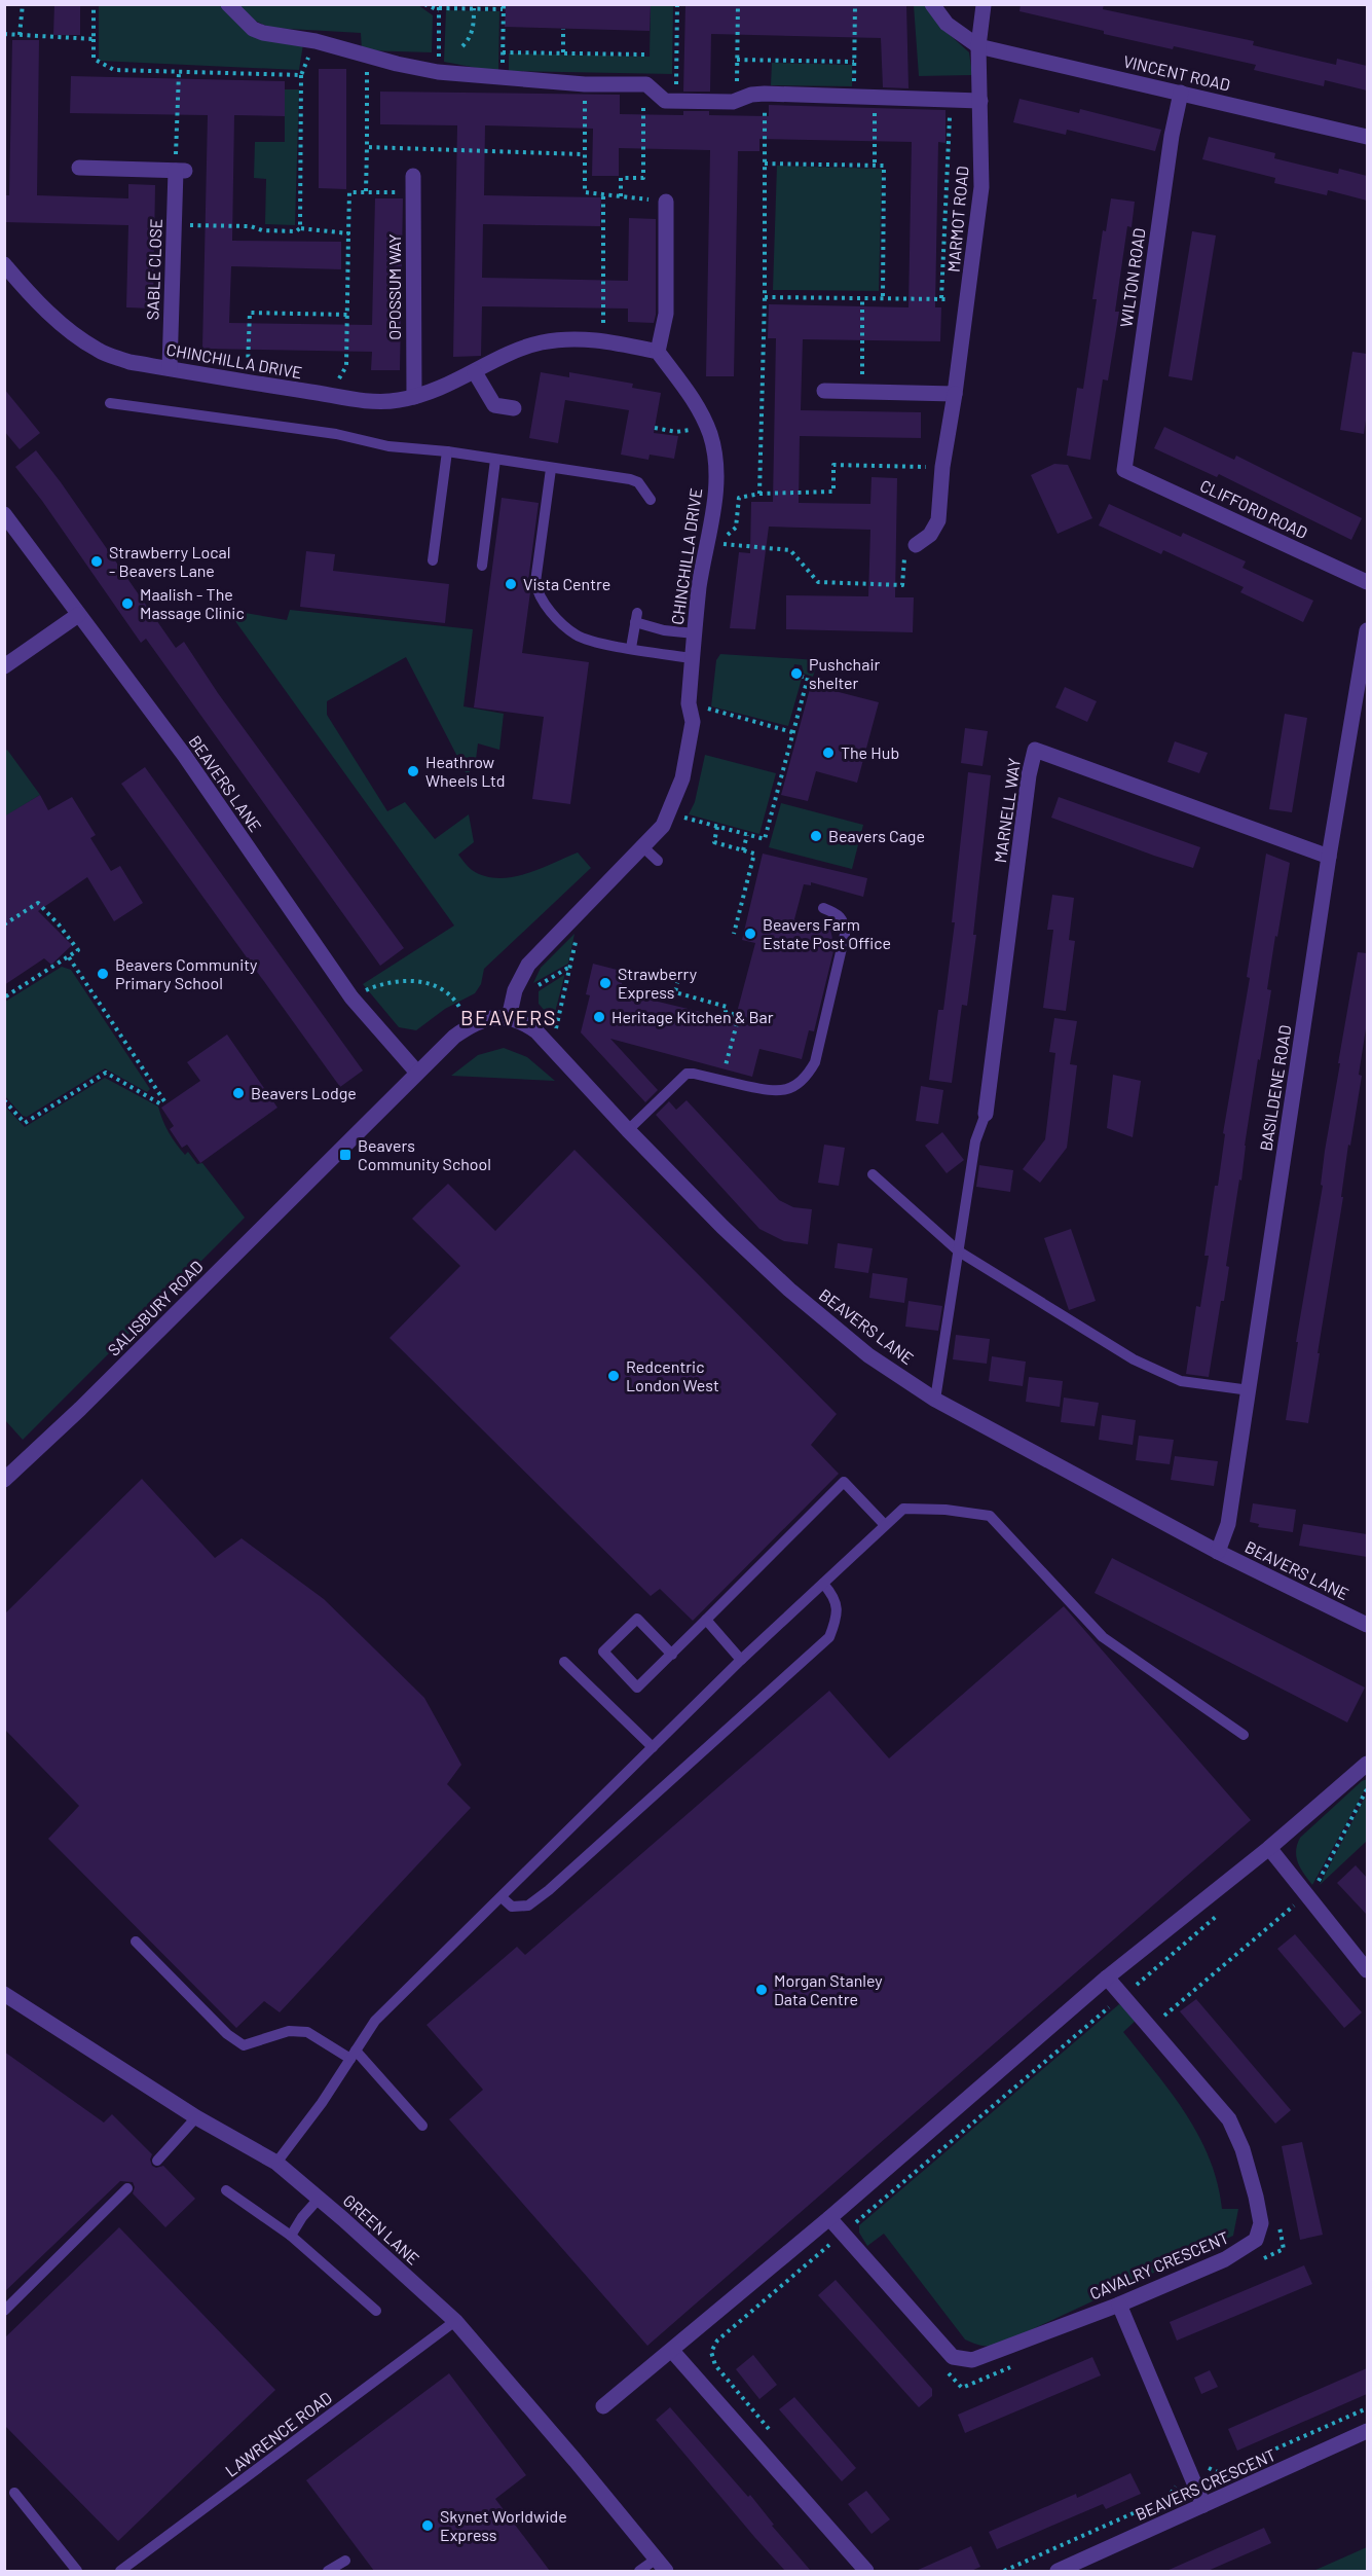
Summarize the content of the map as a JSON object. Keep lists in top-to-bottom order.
{
  "streets": {
    "street": [
      "VINCENT ROAD",
      "MARMOT ROAD",
      "SABLE CLOSE",
      "WILTON ROAD",
      "OPOSSUM WAY",
      "CHINCHILLA DRIVE",
      "CLIFFORD ROAD",
      "BEAVERS LANE",
      "MARNELL WAY",
      "BASILDENE ROAD",
      "SALISBURY ROAD",
      "GREEN LANE",
      "CAVALRY CRESCENT",
      "BEAVERS CRESCENT"
    ],
    "lane": ["LAWRENCE ROAD"]
  },
  "crossings": [
    ["VINCENT ROAD", "MARMOT ROAD"],
    ["VINCENT ROAD", "WILTON ROAD"],
    ["SABLE CLOSE", "CHINCHILLA DRIVE"],
    ["WILTON ROAD", "CLIFFORD ROAD"],
    ["OPOSSUM WAY", "CHINCHILLA DRIVE"],
    ["CHINCHILLA DRIVE", "BEAVERS LANE"],
    ["BEAVERS LANE", "BASILDENE ROAD"],
    ["BEAVERS LANE", "SALISBURY ROAD"],
    ["MARNELL WAY", "BASILDENE ROAD"],
    ["GREEN LANE", "LAWRENCE ROAD"]
  ],
  "districts": ["BEAVERS"],
  "places": {
    "other": [
      "Strawberry Local - Beavers Lane",
      "Vista Centre",
      "Maalish - The Massage Clinic",
      "Pushchair shelter",
      "The Hub",
      "Heathrow Wheels Ltd",
      "Beavers Cage",
      "Beavers Farm Estate Post Office",
      "Beavers Community Primary School",
      "Strawberry Express",
      "Heritage Kitchen & Bar",
      "Beavers Lodge",
      "Redcentric London West",
      "Morgan Stanley Data Centre",
      "Skynet Worldwide Express"
    ],
    "transit": ["Beavers Community School"]
  }
}
